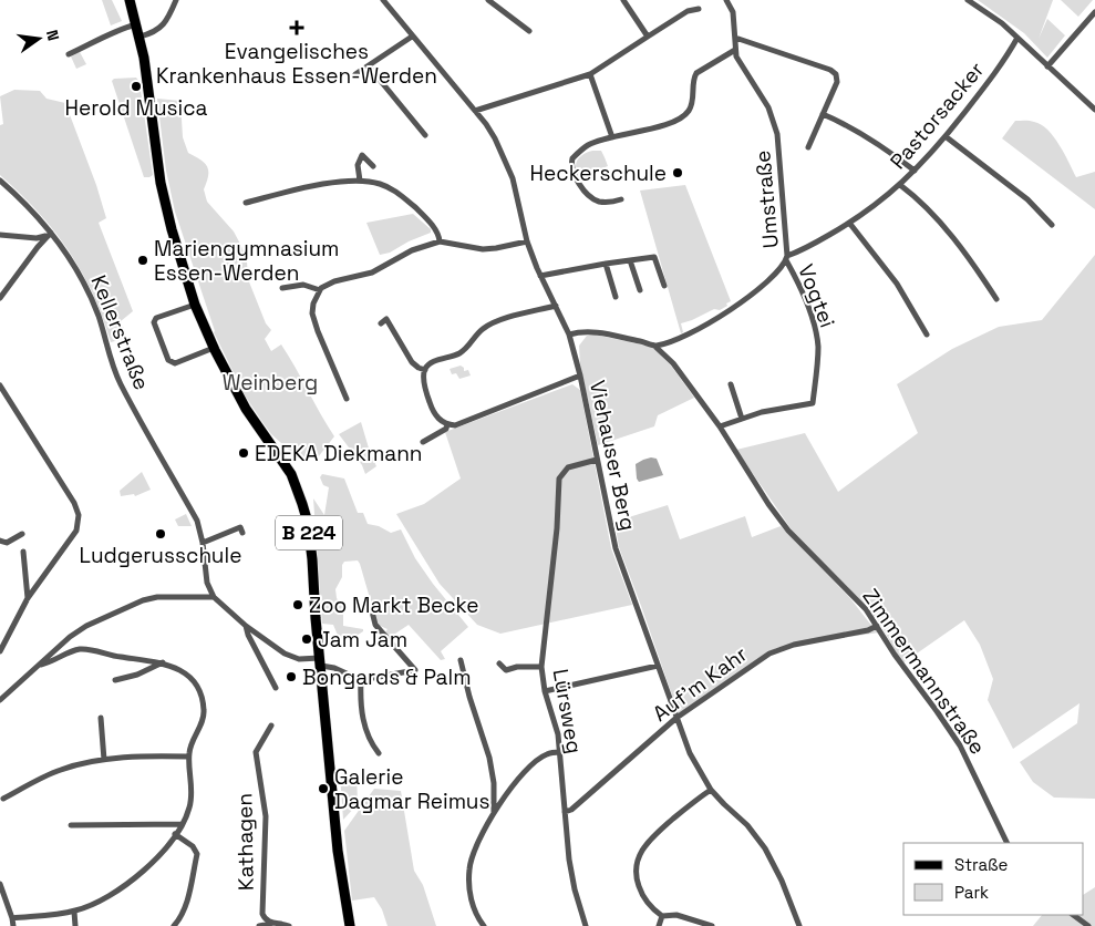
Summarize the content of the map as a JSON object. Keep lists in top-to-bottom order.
{
  "streets": {
    "main road": ["B 224"],
    "street": [
      "Pastorsacker",
      "Umstraße",
      "Vogtei",
      "Kellerstraße",
      "Viehauser Berg",
      "Zimmermannstraße",
      "Auf'm Kahr",
      "Lürsweg",
      "Kathagen"
    ]
  },
  "crossings": [
    ["Pastorsacker", "Umstraße"],
    ["Pastorsacker", "Vogtei"],
    ["Umstraße", "Vogtei"],
    ["Umstraße", "Viehauser Berg"],
    ["Umstraße", "Zimmermannstraße"],
    ["Vogtei", "Zimmermannstraße"],
    ["Viehauser Berg", "Auf'm Kahr"],
    ["Viehauser Berg", "Lürsweg"],
    ["Zimmermannstraße", "Auf'm Kahr"],
    ["Auf'm Kahr", "Lürsweg"]
  ],
  "parks": ["Weinberg"],
  "places": {
    "health": ["Evangelisches Krankenhaus Essen-Werden"],
    "other": [
      "Herold Musica",
      "Heckerschule",
      "Mariengymnasium Essen-Werden",
      "EDEKA Diekmann",
      "Ludgerusschule",
      "Zoo Markt Becke",
      "Jam Jam",
      "Bongards & Palm",
      "Galerie Dagmar Reimus"
    ]
  },
  "legend": ["Straße", "Park"],
  "north": "right"
}
